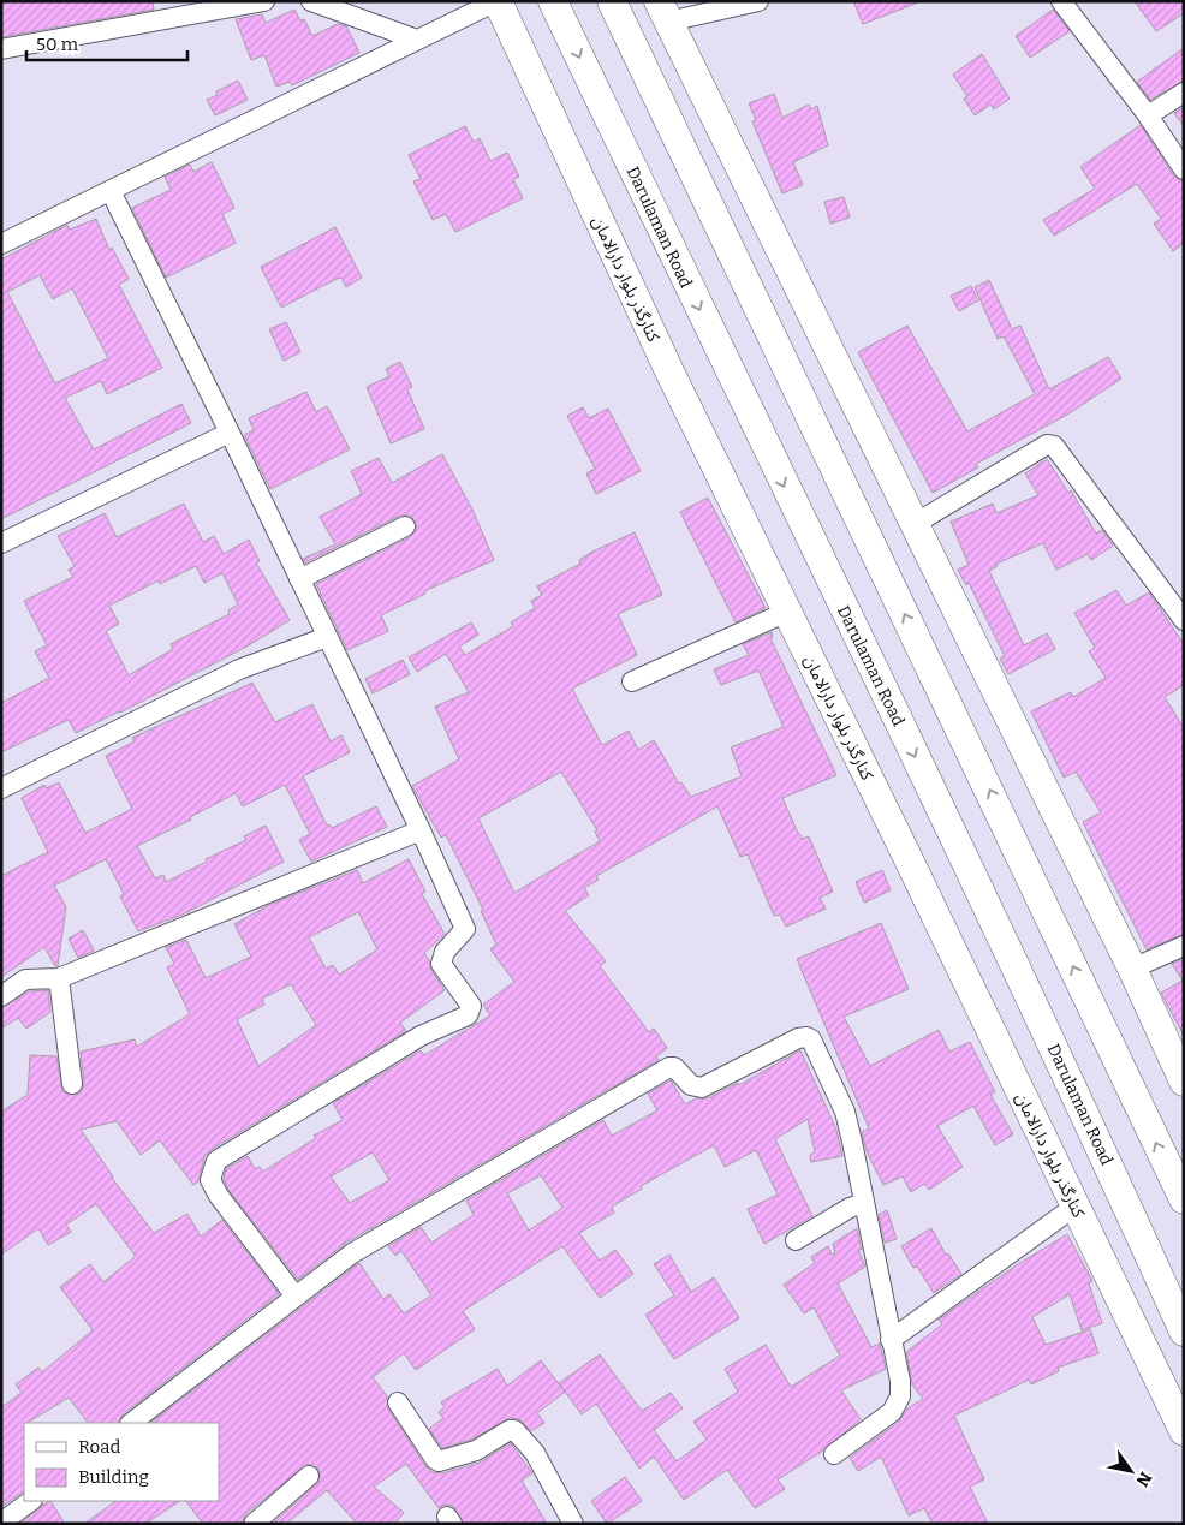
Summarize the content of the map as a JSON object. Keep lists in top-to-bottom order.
{
  "streets": {
    "main road": ["Darulaman Road", "کنارگذر بلوار دارالامان"]
  },
  "legend": ["Road", "Building"],
  "scale_bar": "50 m",
  "north": "bottom right"
}
